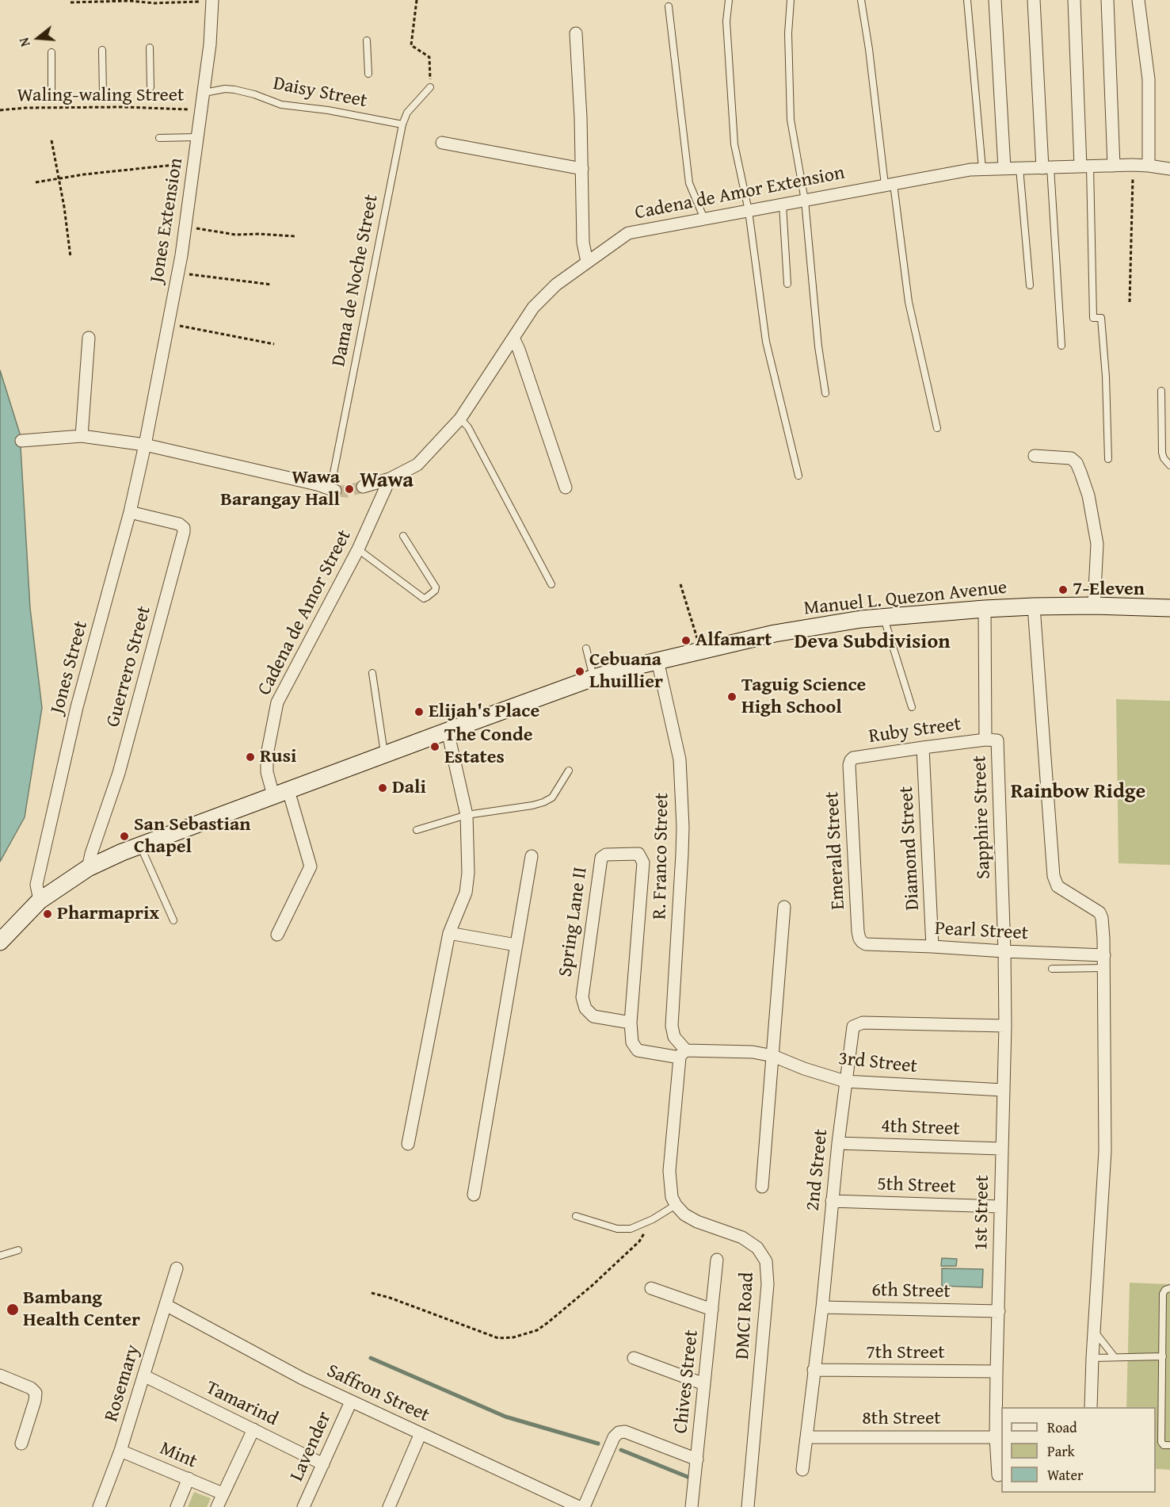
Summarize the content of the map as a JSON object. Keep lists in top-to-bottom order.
{
  "streets": {
    "main road": ["Manuel L. Quezon Avenue"],
    "street": [
      "Cadena de Amor Extension",
      "Jones Extension",
      "Cadena de Amor Street",
      "Guerrero Street",
      "Jones Street",
      "Ruby Street",
      "Sapphire Street",
      "Diamond Street",
      "Emerald Street",
      "R. Franco Street",
      "Spring Lane II",
      "Pearl Street",
      "3rd Street",
      "4th Street",
      "2nd Street",
      "5th Street",
      "1st Street",
      "6th Street",
      "DMCI Road",
      "7th Street",
      "Chives Street",
      "Rosemary",
      "Saffron Street",
      "Tamarind",
      "8th Street",
      "Lavender",
      "Mint"
    ],
    "lane": ["Daisy Street", "Dama de Noche Street"],
    "path": ["Waling-waling Street"]
  },
  "crossings": [
    ["Daisy Street", "Jones Extension"],
    ["Daisy Street", "Dama de Noche Street"],
    ["Waling-waling Street", "Jones Extension"],
    ["Cadena de Amor Extension", "Cadena de Amor Street"],
    ["Jones Extension", "Jones Street"],
    ["Manuel L. Quezon Avenue", "Cadena de Amor Street"],
    ["Manuel L. Quezon Avenue", "Guerrero Street"],
    ["Manuel L. Quezon Avenue", "Jones Street"],
    ["Manuel L. Quezon Avenue", "Sapphire Street"],
    ["Manuel L. Quezon Avenue", "R. Franco Street"],
    ["Guerrero Street", "Jones Street"],
    ["Ruby Street", "Sapphire Street"],
    ["Ruby Street", "Diamond Street"],
    ["Ruby Street", "Emerald Street"],
    ["Sapphire Street", "Pearl Street"],
    ["Sapphire Street", "1st Street"],
    ["Diamond Street", "Pearl Street"],
    ["Emerald Street", "Pearl Street"],
    ["R. Franco Street", "Spring Lane II"],
    ["R. Franco Street", "3rd Street"],
    ["Spring Lane II", "3rd Street"],
    ["Pearl Street", "1st Street"],
    ["3rd Street", "2nd Street"],
    ["3rd Street", "1st Street"],
    ["4th Street", "2nd Street"],
    ["4th Street", "1st Street"],
    ["2nd Street", "5th Street"],
    ["2nd Street", "1st Street"],
    ["2nd Street", "6th Street"],
    ["2nd Street", "7th Street"],
    ["2nd Street", "8th Street"],
    ["5th Street", "1st Street"],
    ["1st Street", "6th Street"],
    ["1st Street", "7th Street"],
    ["1st Street", "8th Street"],
    ["Rosemary", "Saffron Street"],
    ["Rosemary", "Tamarind"],
    ["Rosemary", "Mint"],
    ["Saffron Street", "Lavender"],
    ["Tamarind", "Lavender"]
  ],
  "districts": ["Wawa", "Deva Subdivision", "Rainbow Ridge"],
  "places": [
    "Wawa Barangay Hall",
    "7-Eleven",
    "Alfamart",
    "Cebuana Lhuillier",
    "Taguig Science High School",
    "Elijah's Place",
    "The Conde Estates",
    "Rusi",
    "Dali",
    "San Sebastian Chapel",
    "Pharmaprix",
    "Bambang Health Center"
  ],
  "legend": ["Road", "Park", "Water"],
  "north": "left"
}
